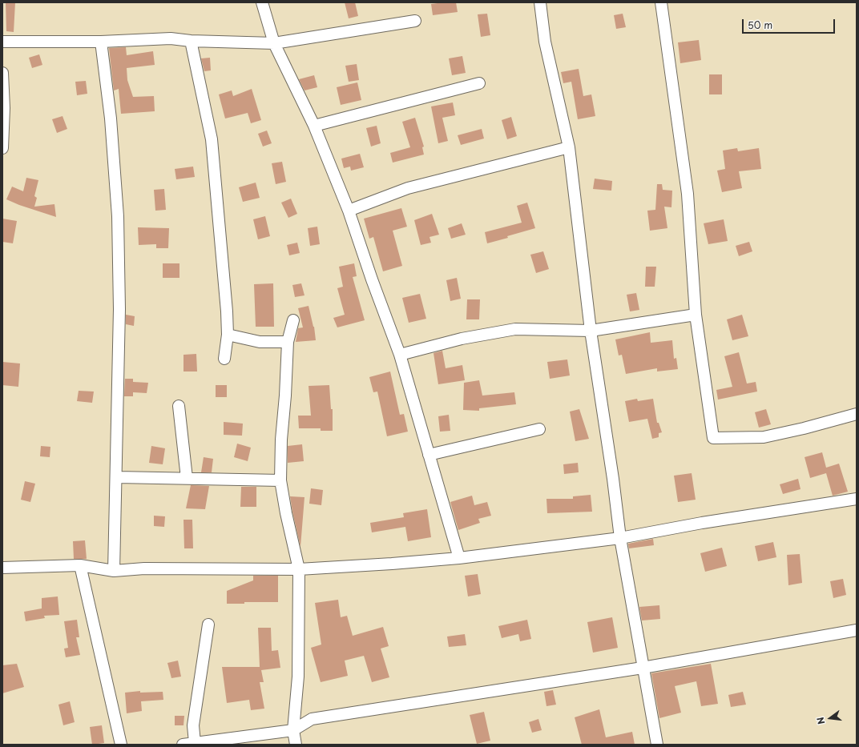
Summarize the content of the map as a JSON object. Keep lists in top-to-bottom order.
{
  "scale_bar": "50 m",
  "north": "left"
}
